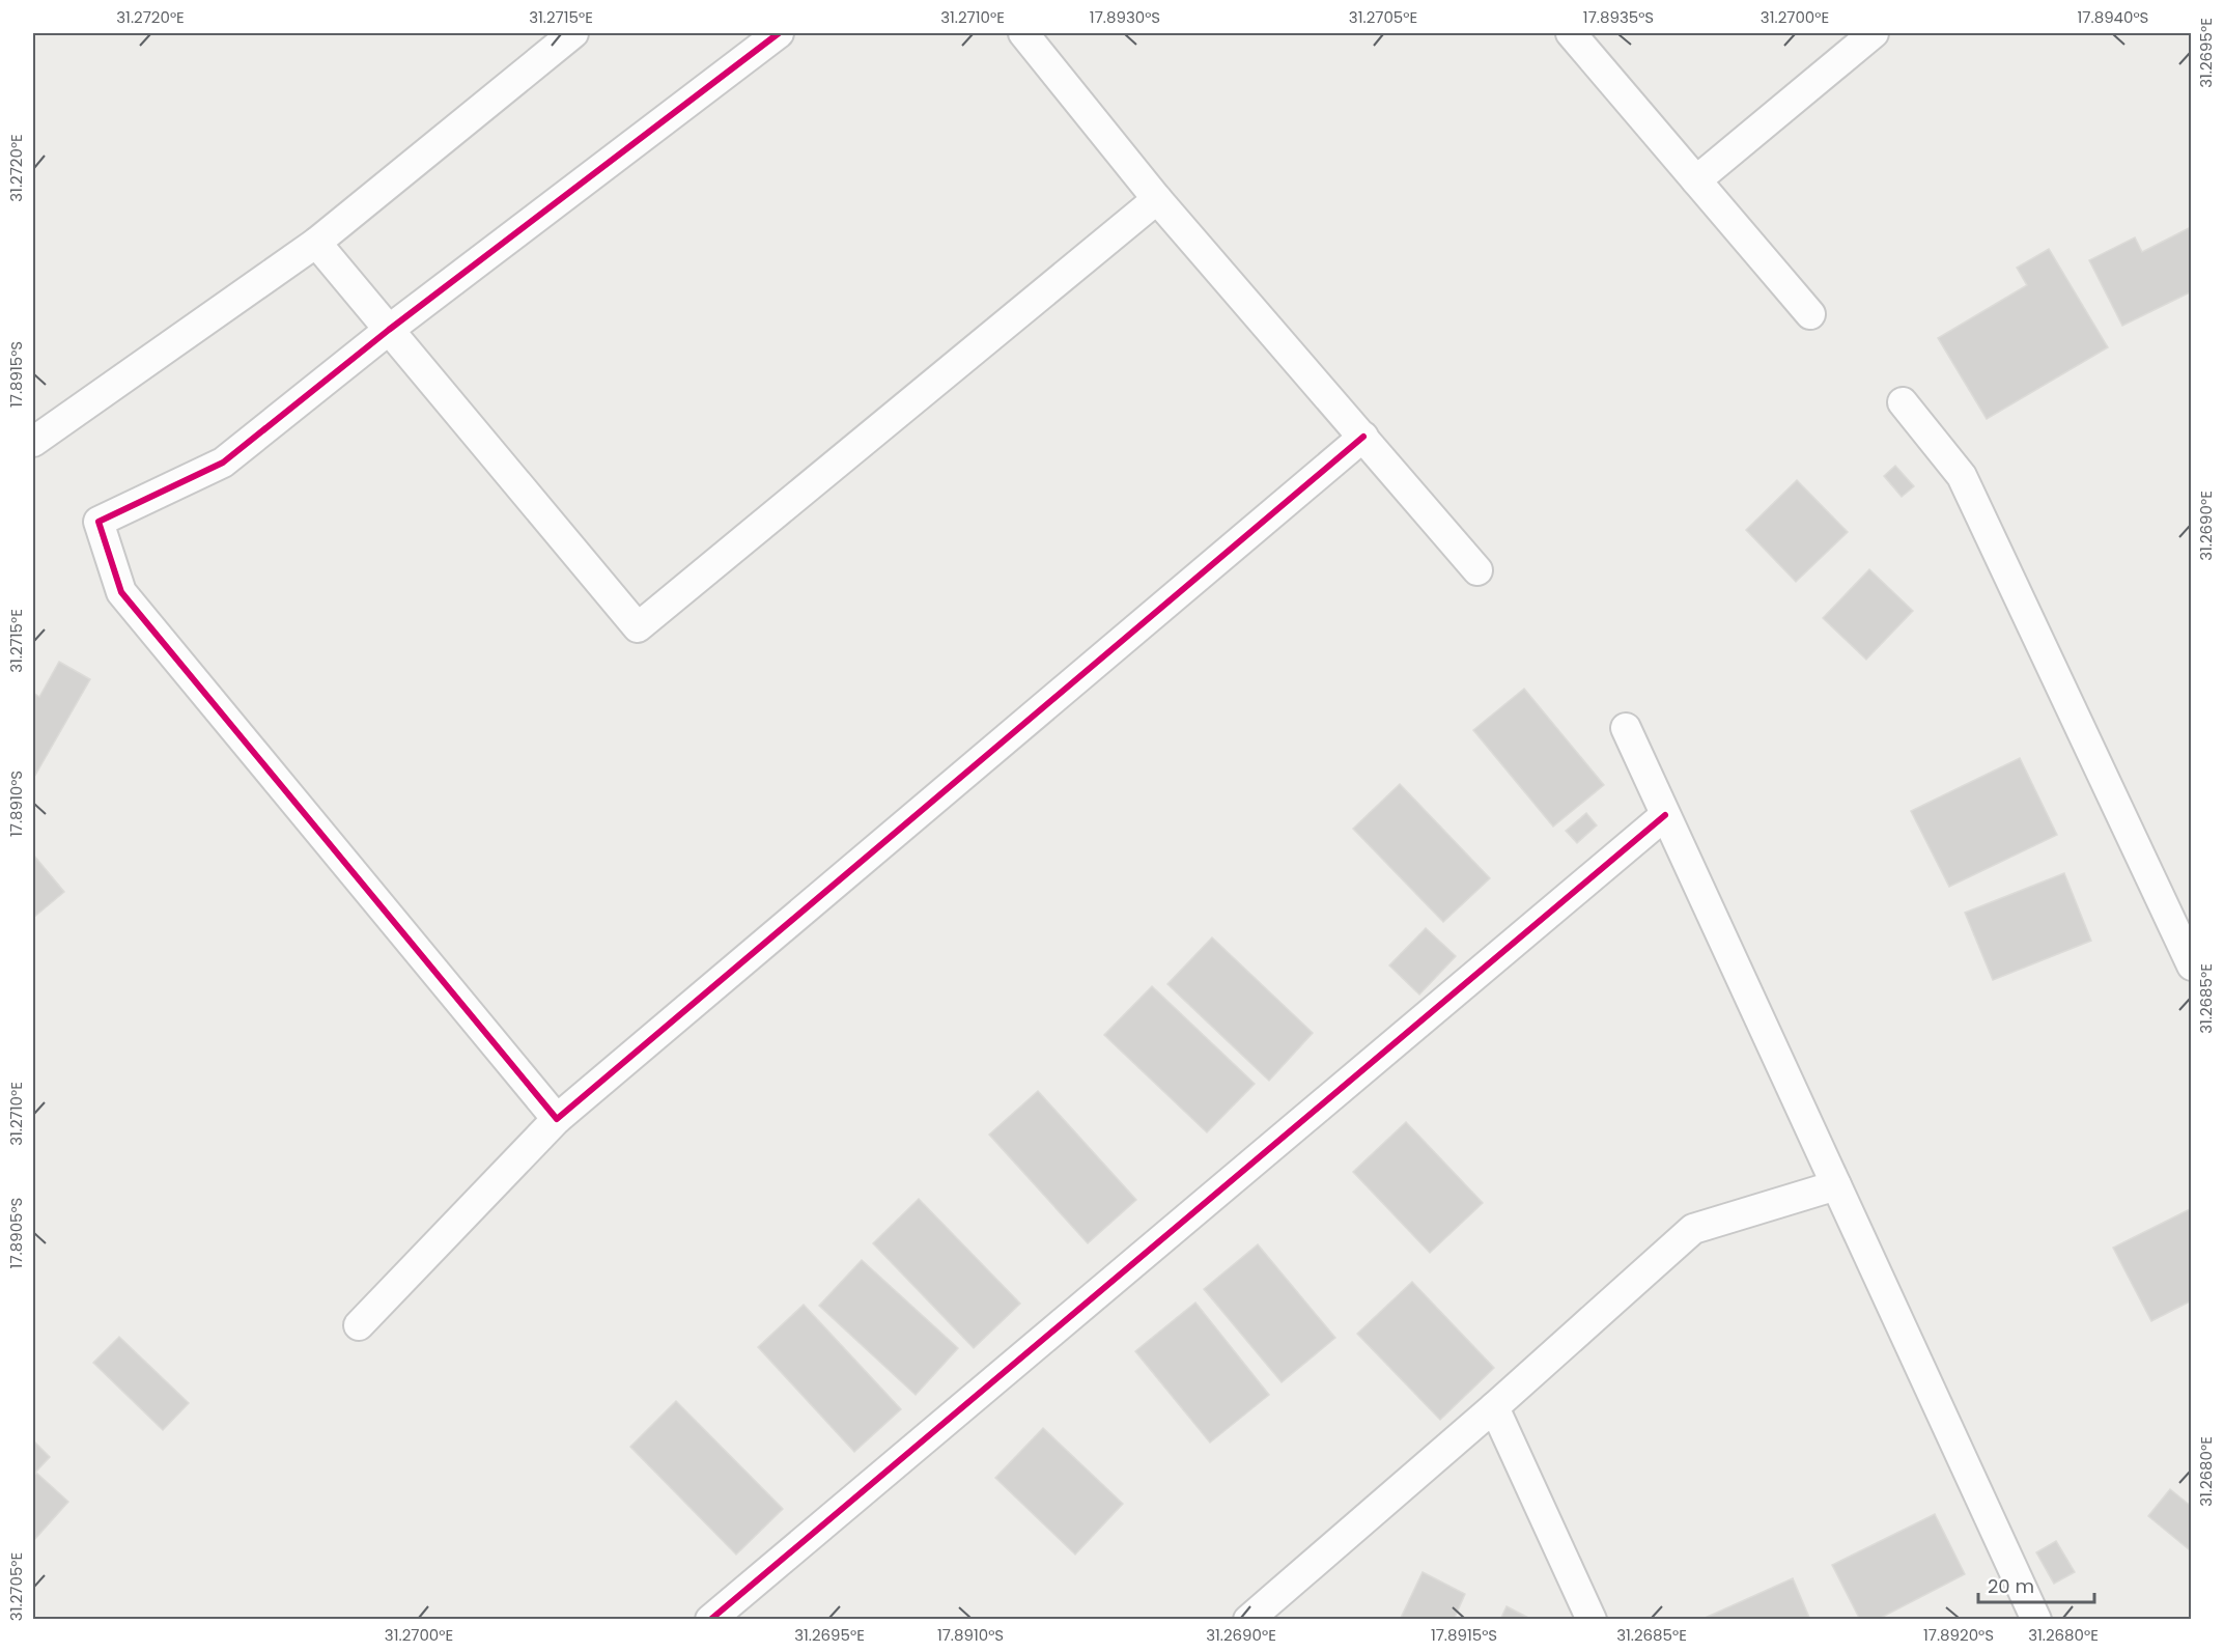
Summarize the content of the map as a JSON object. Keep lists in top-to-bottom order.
{
  "scale_bar": "20 m",
  "coordinates": [
    "31.2720°E",
    "31.2715°E",
    "31.2710°E",
    "17.8930°S",
    "31.2705°E",
    "17.8935°S",
    "31.2700°E",
    "17.8940°S",
    "31.2695°E",
    "17.8915°S",
    "31.2690°E",
    "17.8910°S",
    "31.2685°E",
    "17.8905°S",
    "31.2680°E",
    "17.8920°S"
  ]
}
